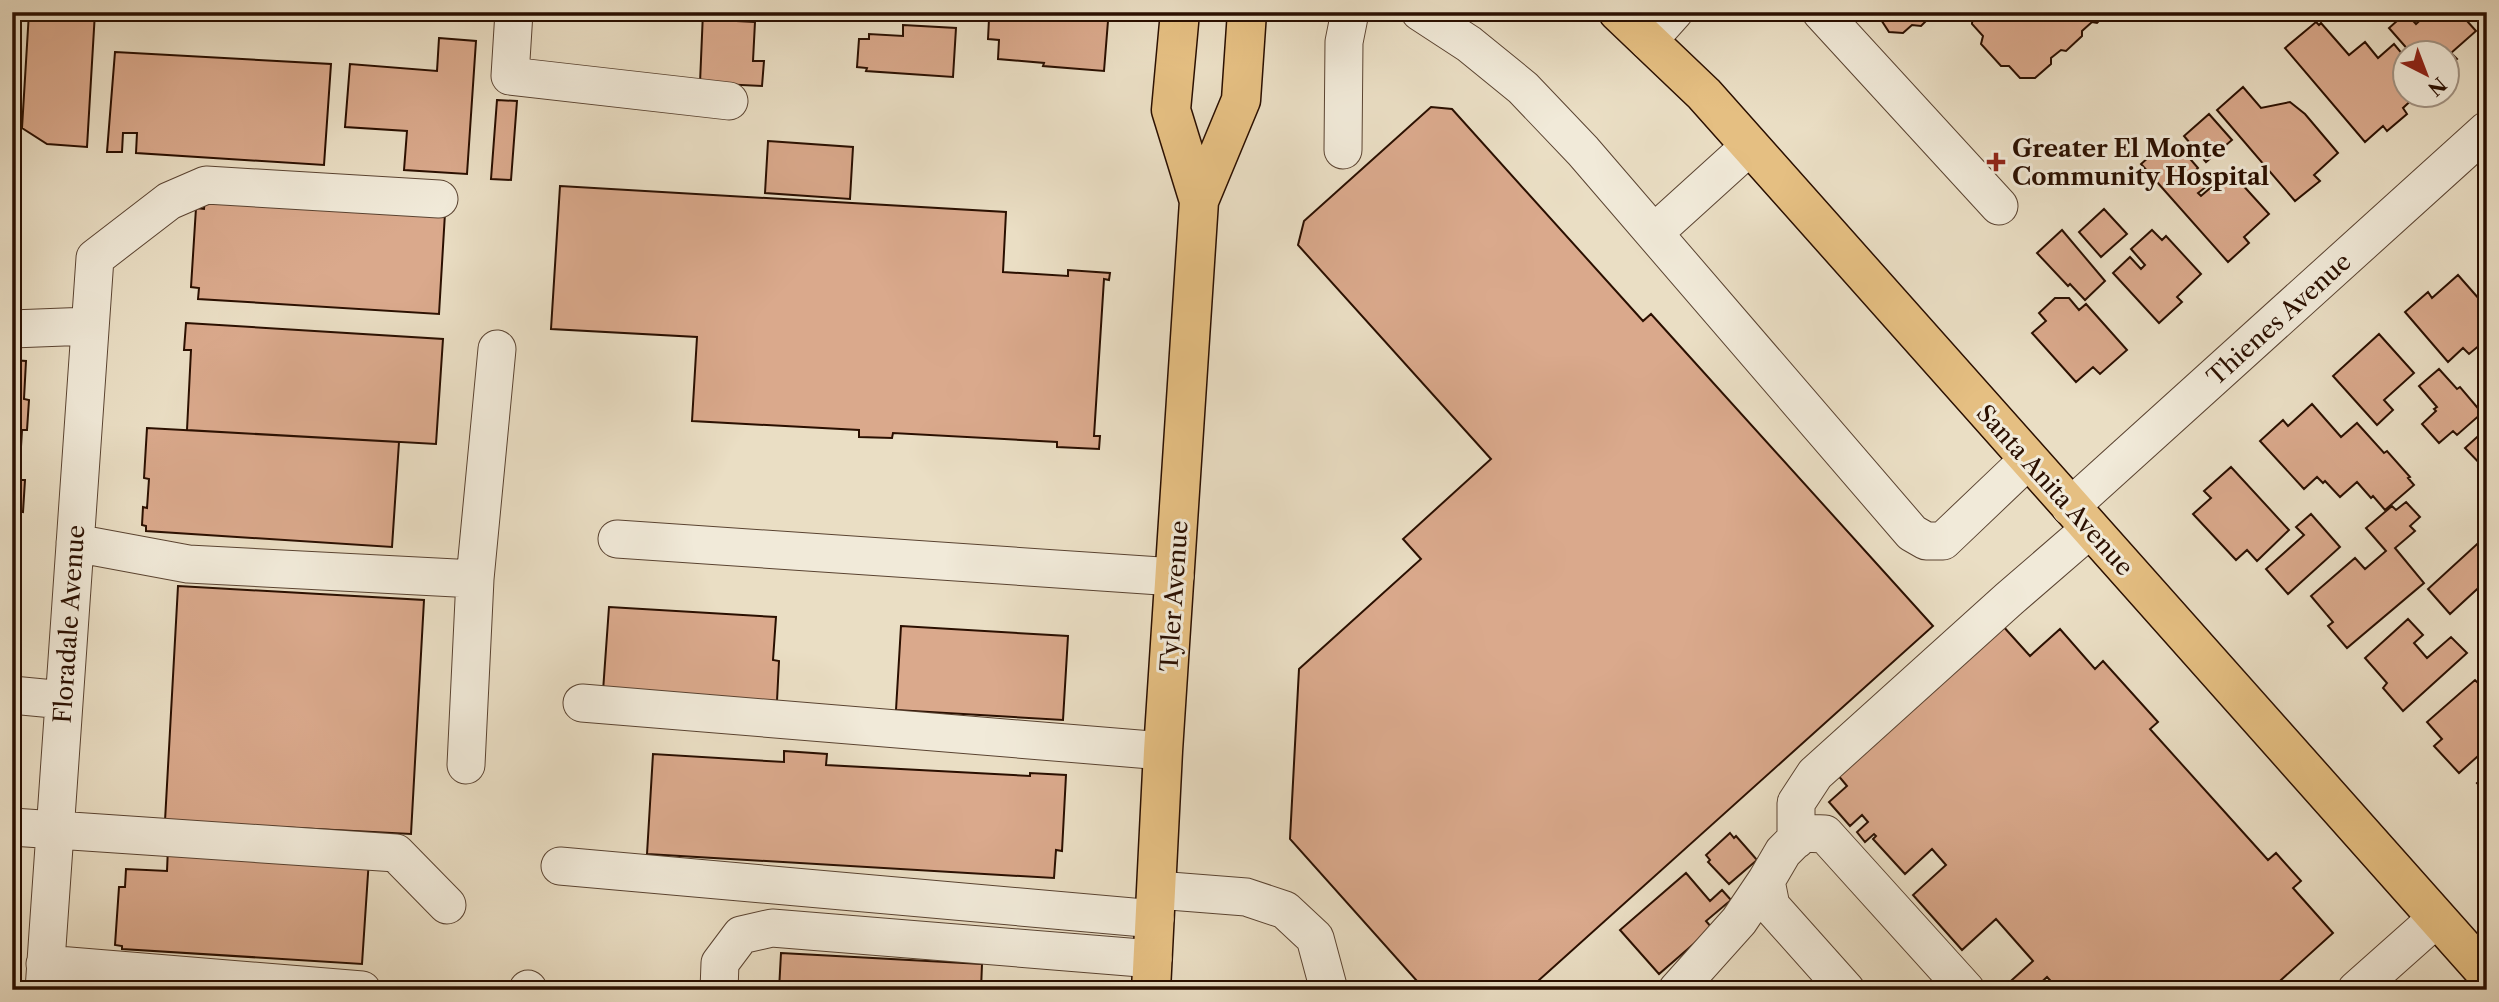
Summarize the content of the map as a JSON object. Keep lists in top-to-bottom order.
{
  "streets": {
    "main road": ["Santa Anita Avenue", "Tyler Avenue"],
    "street": ["Thienes Avenue", "Floradale Avenue"]
  },
  "crossings": [
    ["Thienes Avenue", "Santa Anita Avenue"]
  ],
  "places": {
    "health": ["Greater El Monte Community Hospital"]
  },
  "north": "bottom right"
}
